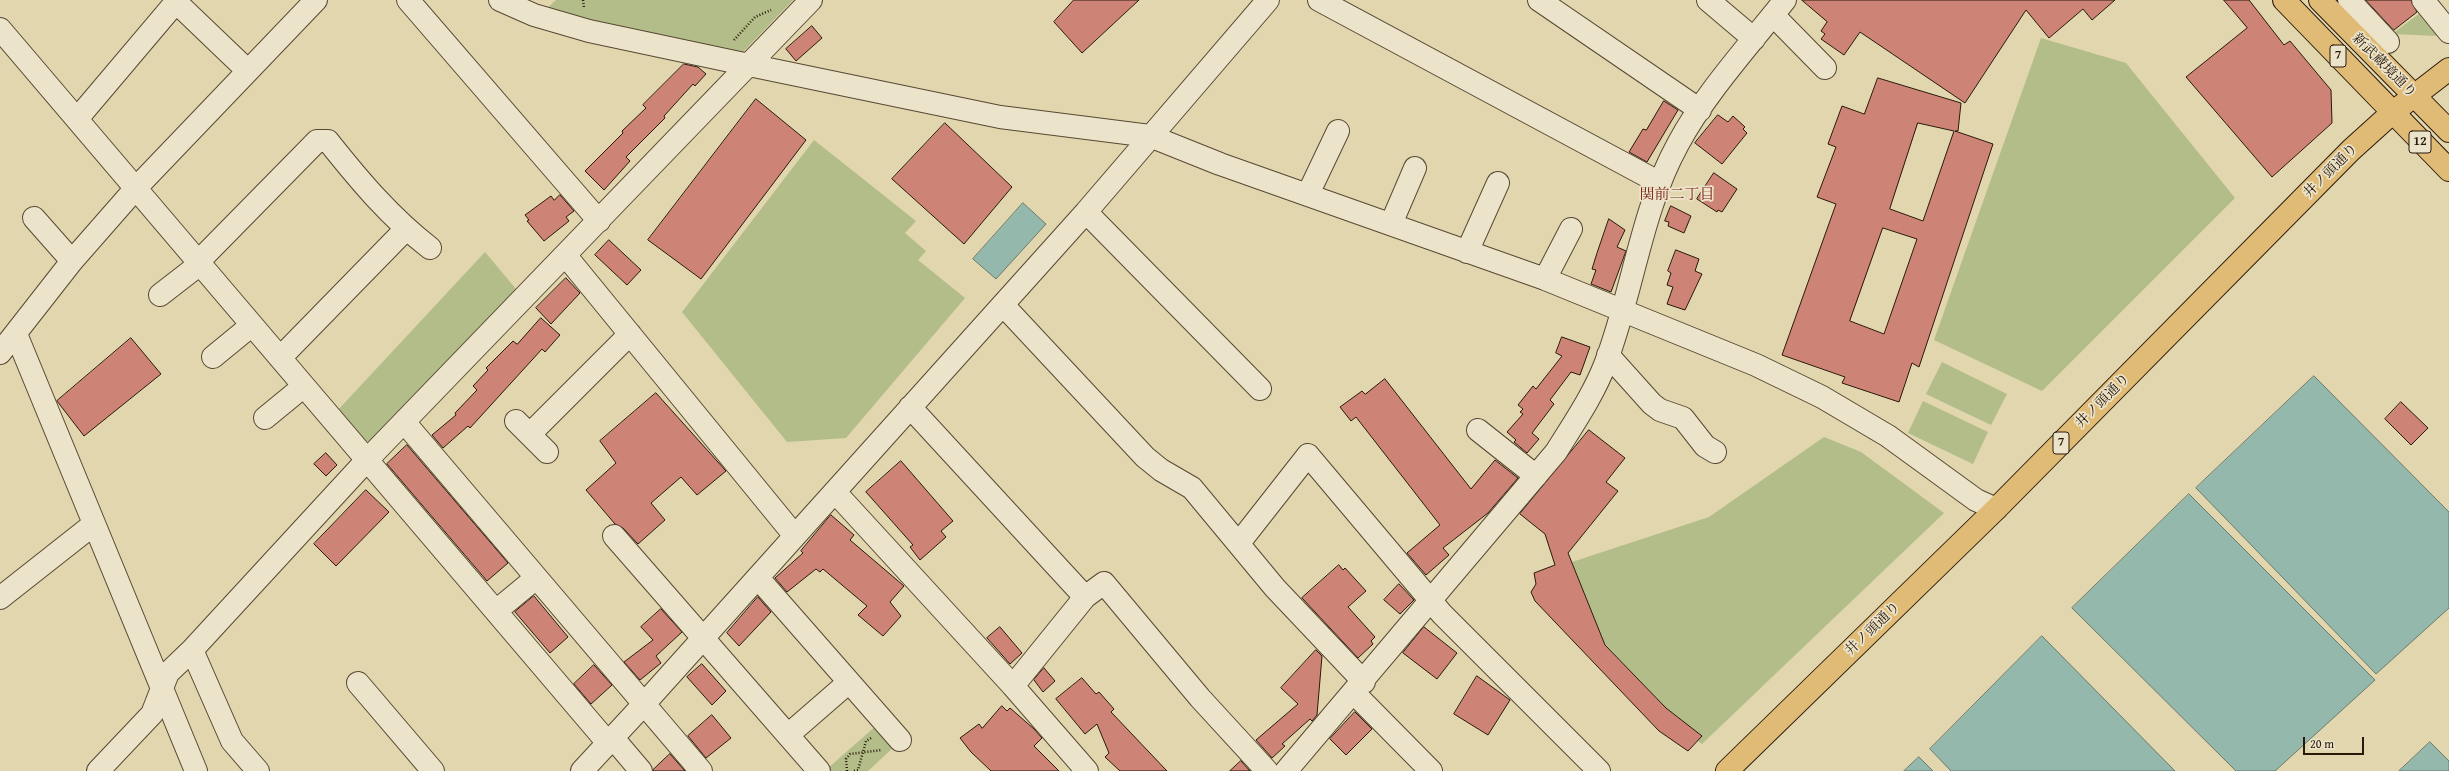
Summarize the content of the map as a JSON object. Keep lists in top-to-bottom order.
{
  "streets": {
    "main road": [
      "7",
      "新武蔵境通り",
      "12",
      "井ノ頭通り"
    ]
  },
  "crossings": [
    ["新武蔵境通り", "井ノ頭通り"]
  ],
  "districts": ["関前二丁目"],
  "scale_bar": "20 m"
}
